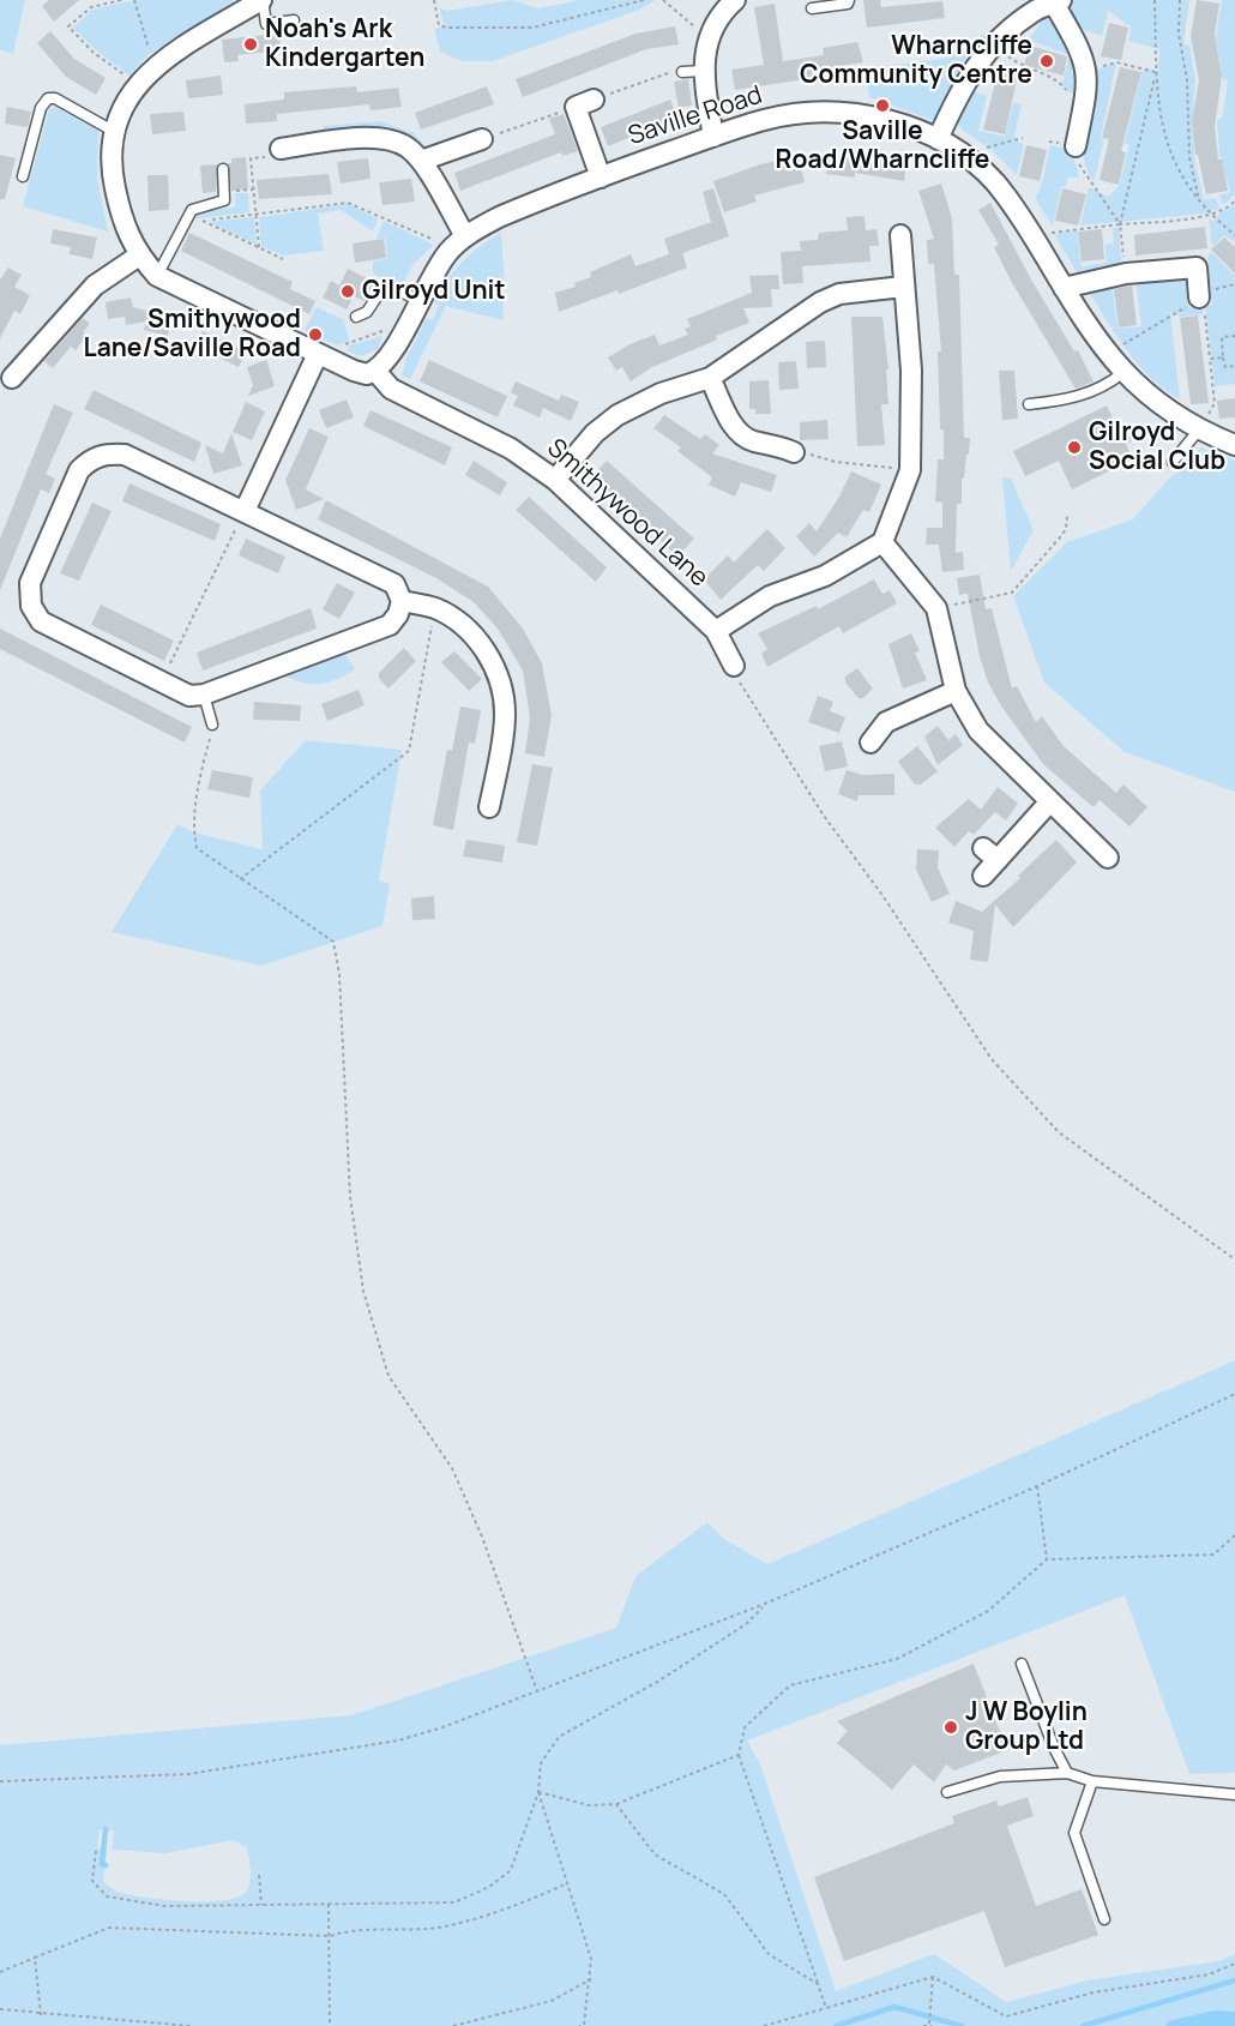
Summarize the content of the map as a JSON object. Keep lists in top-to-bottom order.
{
  "streets": {
    "street": ["Saville Road", "Smithywood Lane"]
  },
  "crossings": [
    ["Saville Road", "Smithywood Lane"]
  ],
  "places": [
    "Noah's Ark Kindergarten",
    "Wharncliffe Community Centre",
    "Saville Road/Wharncliffe",
    "Gilroyd Unit",
    "Smithywood Lane/Saville Road",
    "Gilroyd Social Club",
    "J W Boylin Group Ltd"
  ]
}
